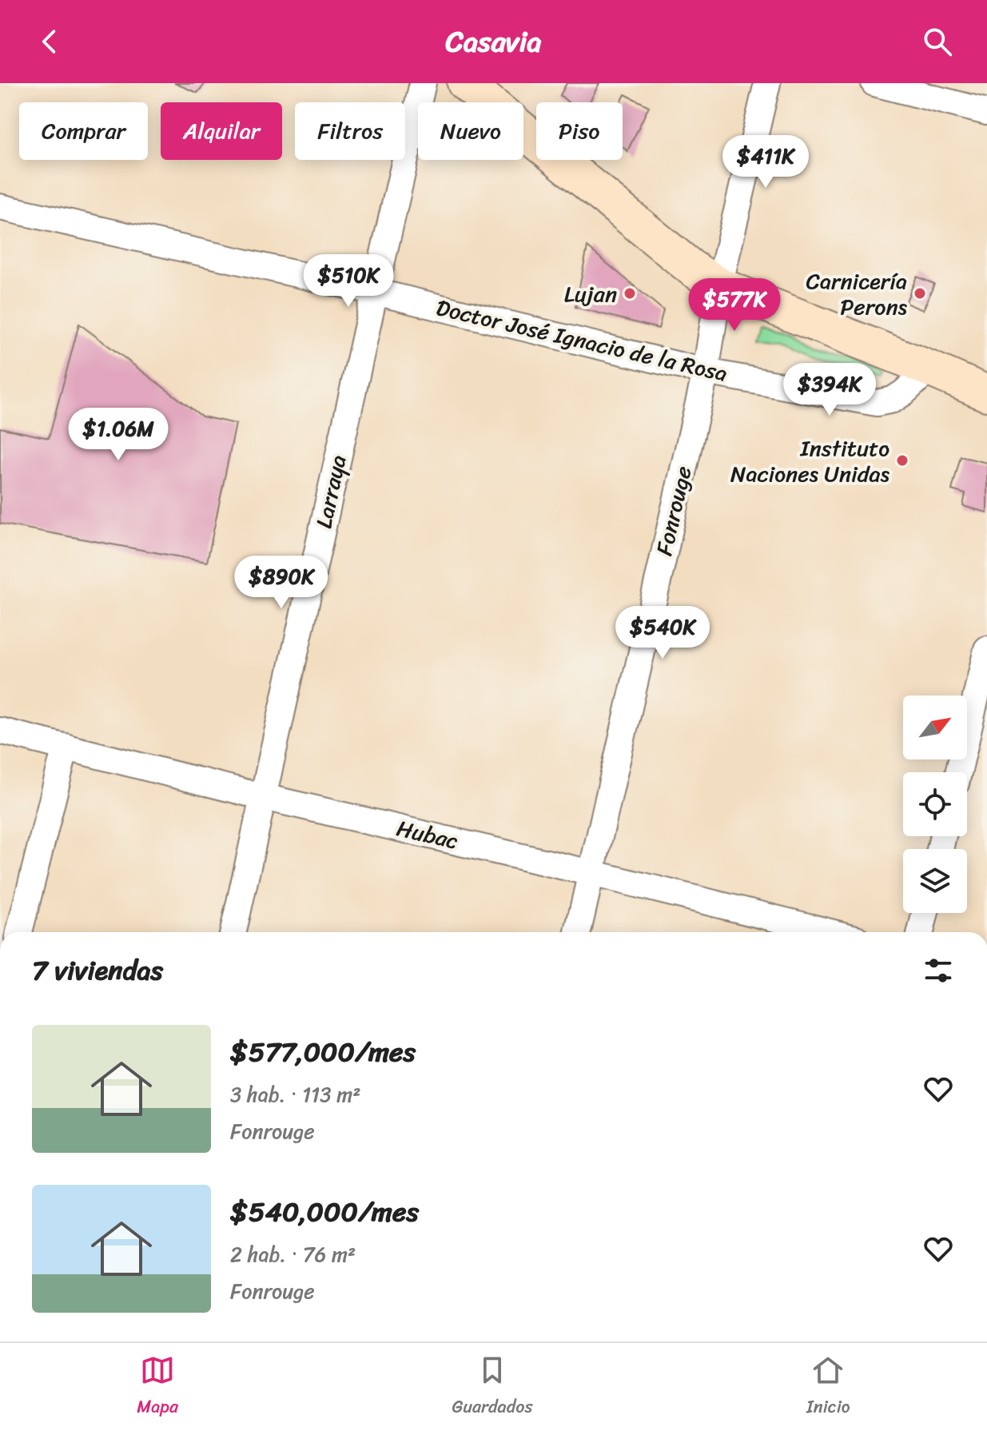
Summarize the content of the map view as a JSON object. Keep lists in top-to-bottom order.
{
  "streets": {
    "street": [
      "Doctor José Ignacio de la Rosa",
      "Larraya",
      "Fonrouge",
      "Hubac"
    ]
  },
  "crossings": [
    ["Doctor José Ignacio de la Rosa", "Larraya"],
    ["Doctor José Ignacio de la Rosa", "Fonrouge"],
    ["Larraya", "Hubac"],
    ["Fonrouge", "Hubac"]
  ],
  "places": ["Lujan", "Carnicería Perons", "Instituto Naciones Unidas"],
  "north": "top right",
  "page": {
    "header": "Casavia",
    "chip": [
      "Comprar",
      "Alquilar",
      "Filtros",
      "Nuevo",
      "Piso"
    ],
    "price": [
      "$411K",
      "$510K",
      "$577K",
      "$394K",
      "$1.06M",
      "$890K",
      "$540K"
    ],
    "heading": "7 viviendas",
    "list": [
      {
        "name": "$577,000/mes",
        "note": "3 hab. · 113 m² · Fonrouge"
      },
      {
        "name": "$540,000/mes",
        "note": "2 hab. · 76 m² · Fonrouge"
      }
    ],
    "tabs": ["Mapa", "Guardados", "Inicio"]
  }
}
